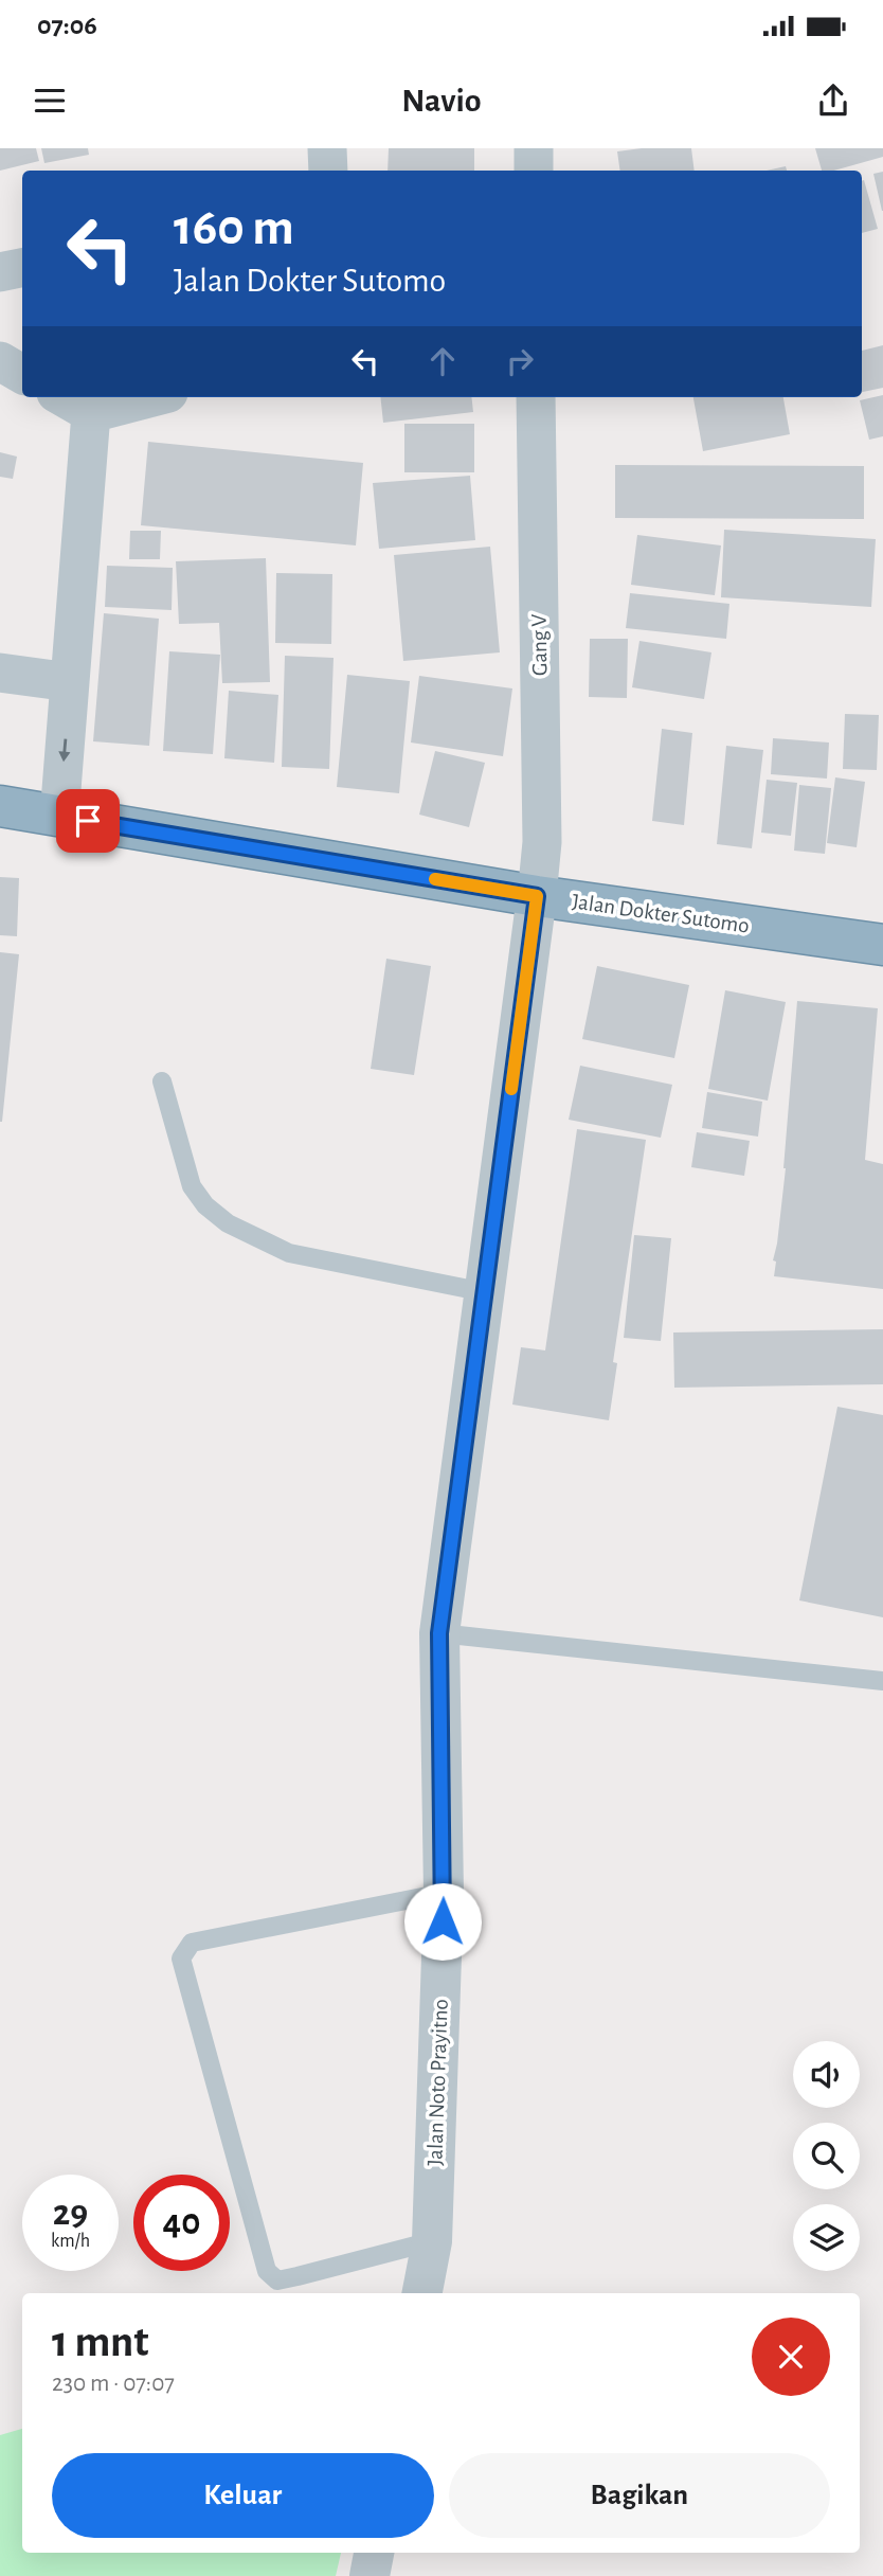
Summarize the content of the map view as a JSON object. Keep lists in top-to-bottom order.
{
  "streets": {
    "highway": ["Jalan Dokter Sutomo"],
    "street": ["Gang V", "Jalan Noto Prayitno"]
  },
  "crossings": [
    ["Gang V", "Jalan Dokter Sutomo"],
    ["Gang V", "Jalan Noto Prayitno"],
    ["Jalan Dokter Sutomo", "Jalan Noto Prayitno"]
  ],
  "page": {
    "status": "07:06",
    "header": "Navio",
    "turn": ["160 m", "Jalan Dokter Sutomo"],
    "speed": "29 km/h",
    "limit": "40",
    "heading": ["1 mnt", "230 m · 07:07"],
    "buttons": ["Keluar", "Bagikan"]
  }
}
